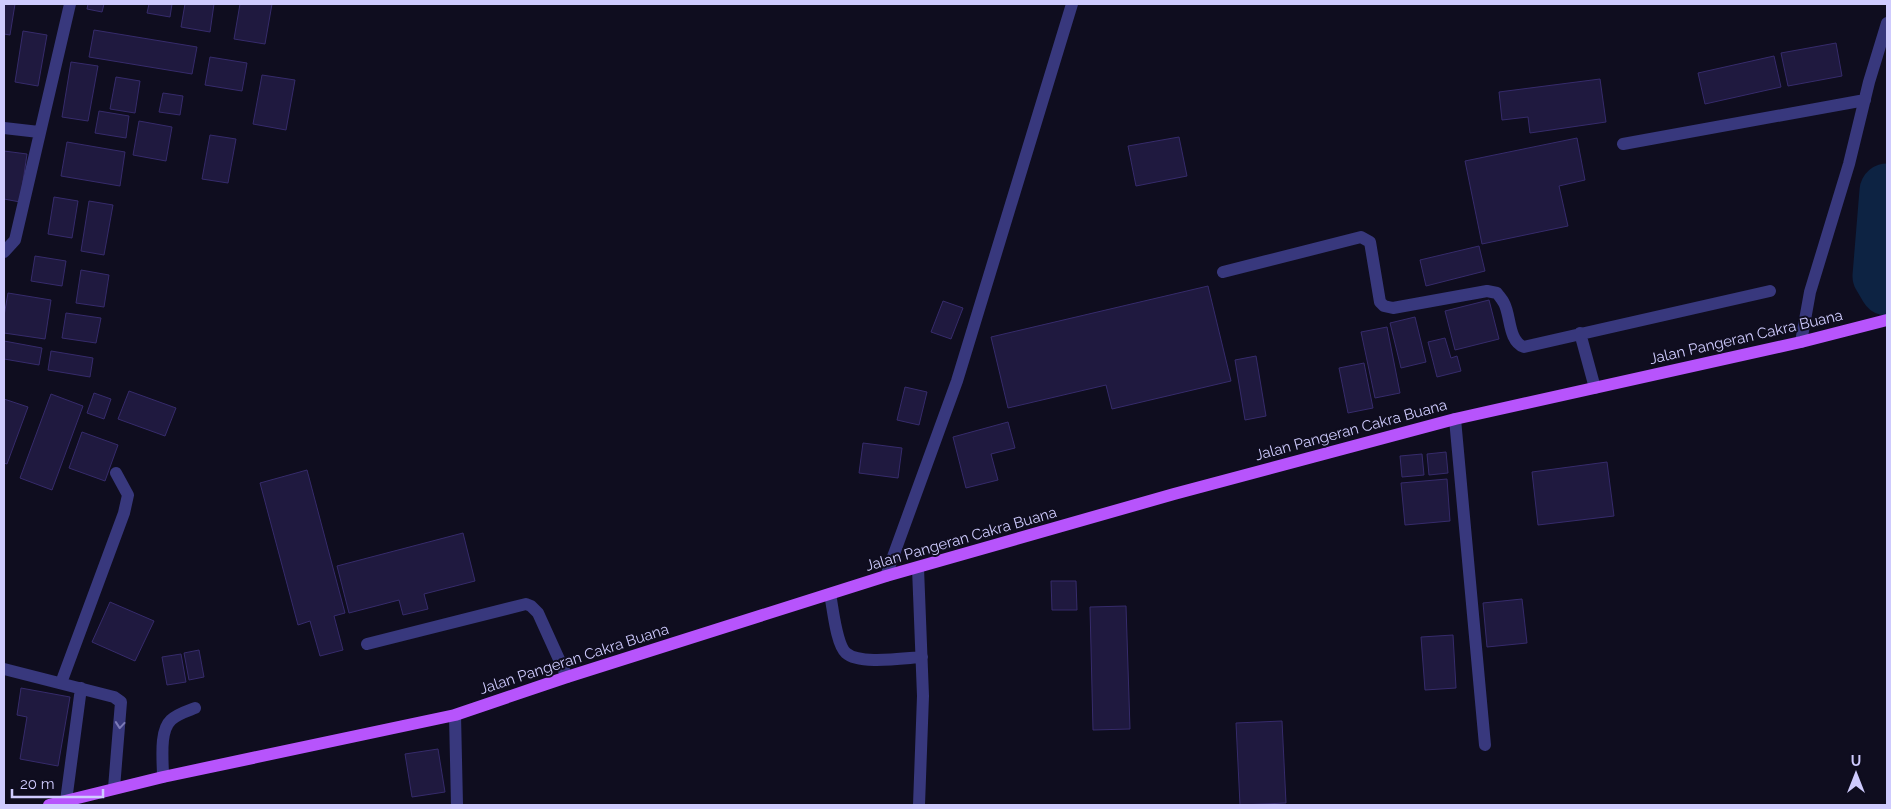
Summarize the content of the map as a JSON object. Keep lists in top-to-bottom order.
{
  "streets": {
    "main road": ["Jalan Pangeran Cakra Buana"]
  },
  "scale_bar": "20 m",
  "north": "top"
}
